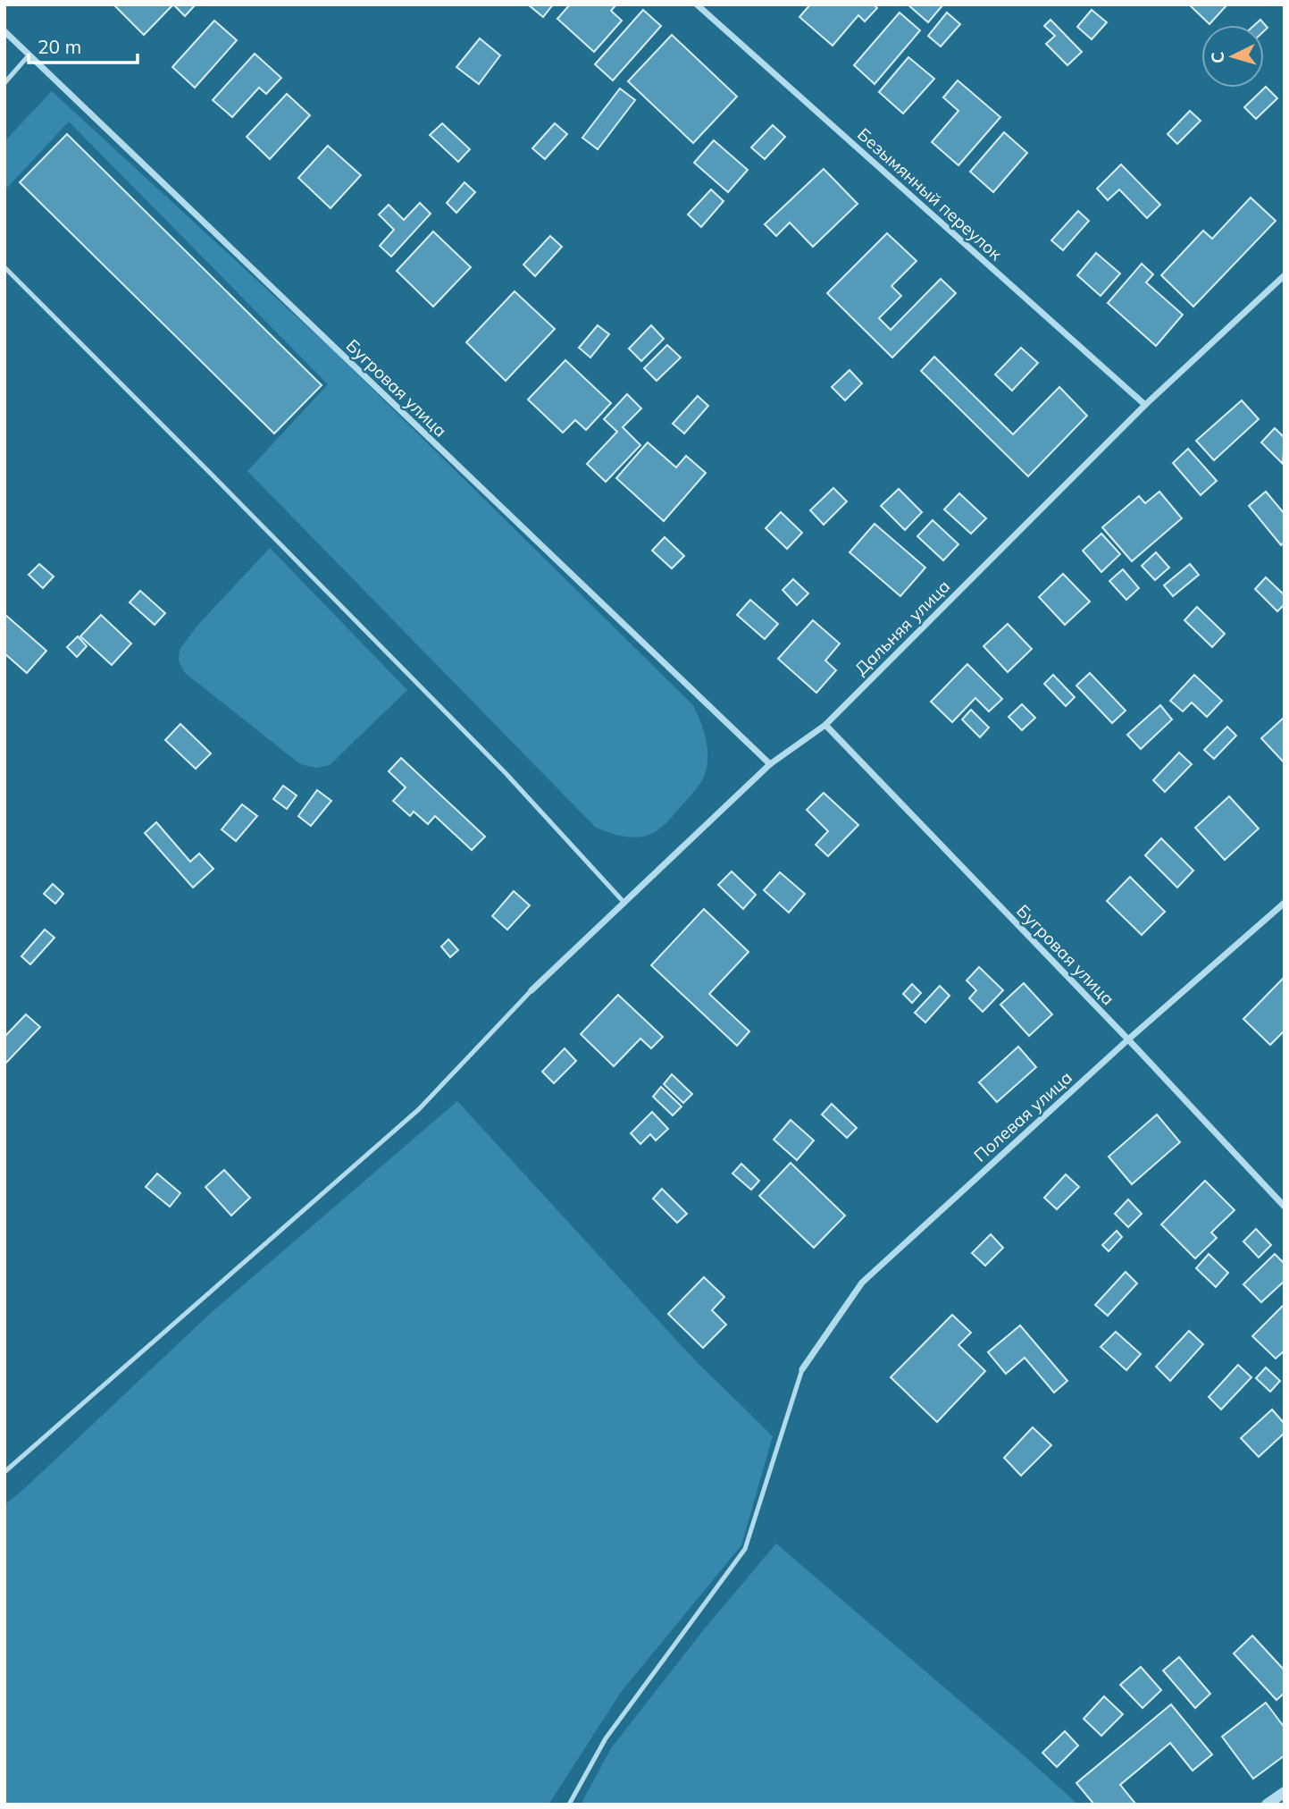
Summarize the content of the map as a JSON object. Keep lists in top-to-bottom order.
{
  "streets": {
    "street": [
      "Безымянный переулок",
      "Бугровая улица",
      "Дальняя улица",
      "Полевая улица"
    ]
  },
  "crossings": [
    ["Безымянный переулок", "Дальняя улица"],
    ["Бугровая улица", "Дальняя улица"],
    ["Бугровая улица", "Полевая улица"]
  ],
  "scale_bar": "20 m",
  "north": "left"
}
